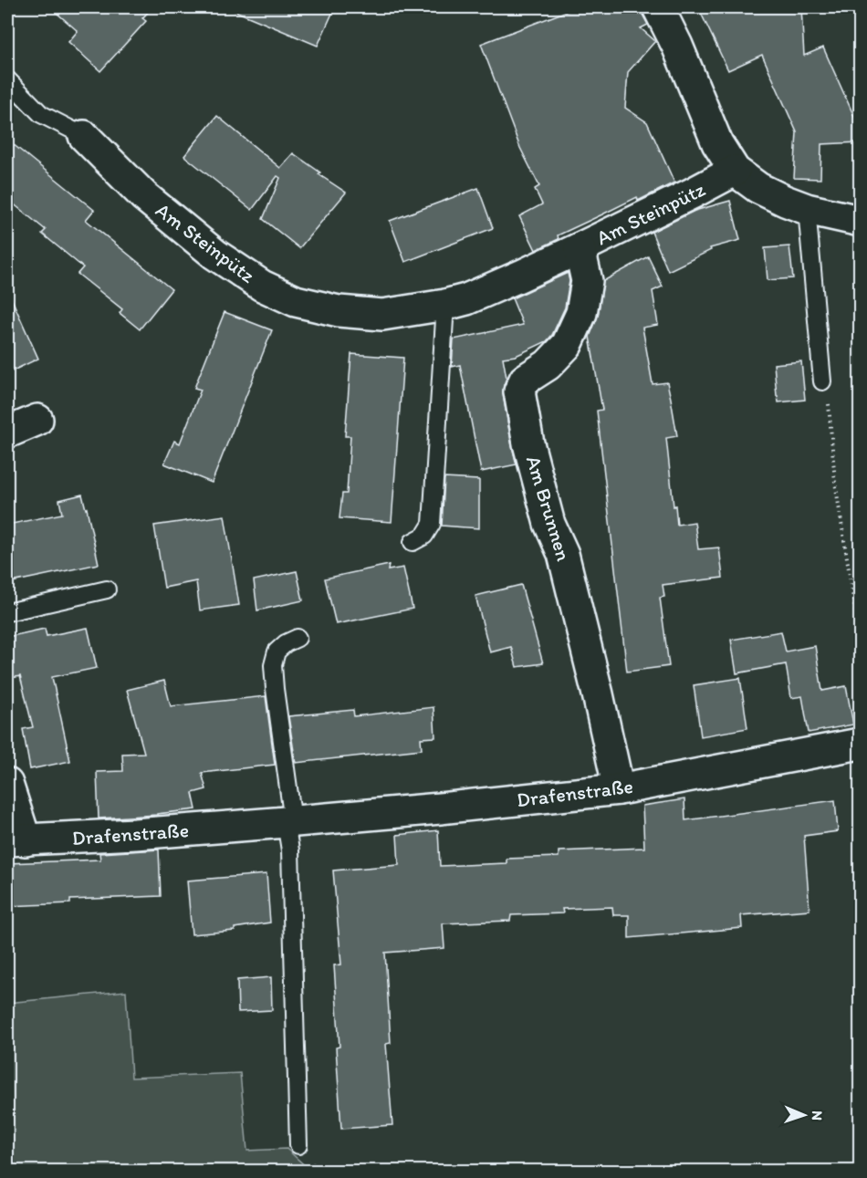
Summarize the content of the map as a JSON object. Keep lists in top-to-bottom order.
{
  "streets": {
    "street": ["Am Steinpütz", "Am Brunnen", "Drafenstraße"]
  },
  "crossings": [
    ["Am Steinpütz", "Am Brunnen"],
    ["Am Brunnen", "Drafenstraße"]
  ],
  "north": "right"
}
